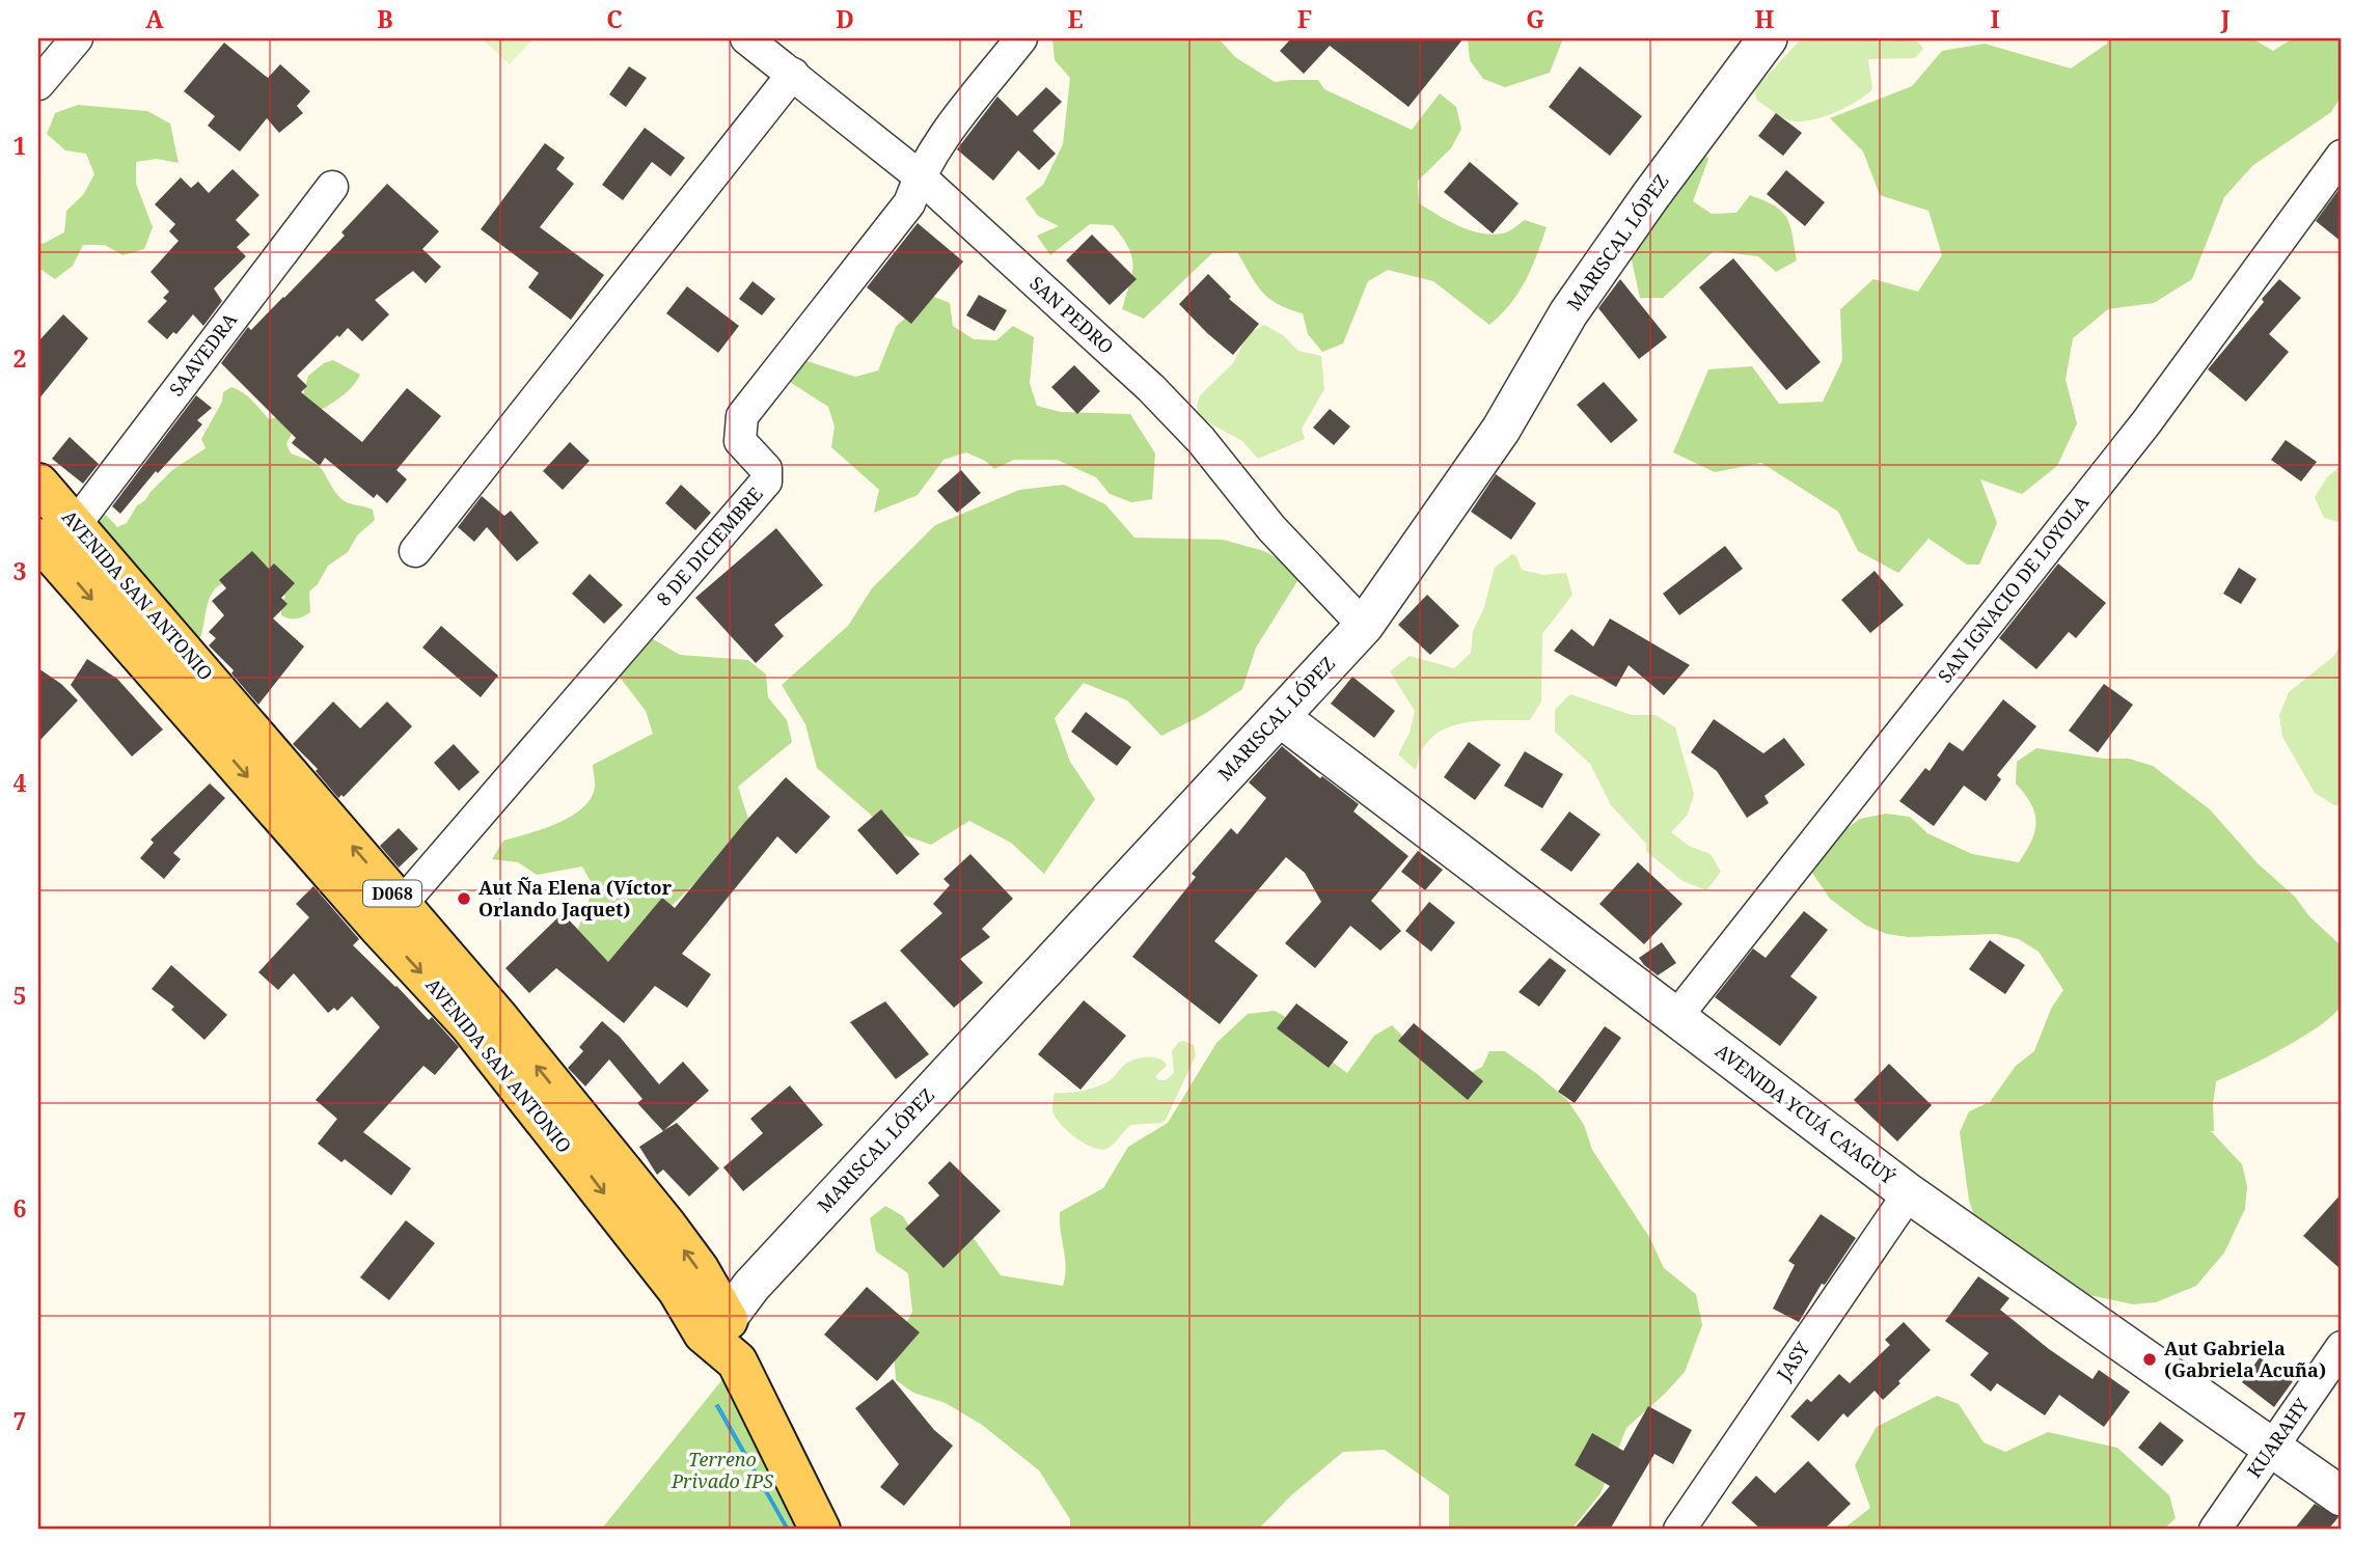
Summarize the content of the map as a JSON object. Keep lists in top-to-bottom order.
{
  "streets": {
    "main road": ["AVENIDA SAN ANTONIO", "D068"],
    "street": [
      "MARISCAL LÓPEZ",
      "SAN PEDRO",
      "SAAVEDRA",
      "8 DE DICIEMBRE",
      "SAN IGNACIO DE LOYOLA",
      "AVENIDA YCUÁ CA'AGUÝ",
      "JASY",
      "KUARAHY"
    ]
  },
  "crossings": [
    ["MARISCAL LÓPEZ", "SAN PEDRO"],
    ["MARISCAL LÓPEZ", "AVENIDA SAN ANTONIO"],
    ["MARISCAL LÓPEZ", "AVENIDA YCUÁ CA'AGUÝ"],
    ["SAN PEDRO", "8 DE DICIEMBRE"],
    ["SAAVEDRA", "AVENIDA SAN ANTONIO"],
    ["8 DE DICIEMBRE", "AVENIDA SAN ANTONIO"],
    ["SAN IGNACIO DE LOYOLA", "AVENIDA YCUÁ CA'AGUÝ"],
    ["AVENIDA YCUÁ CA'AGUÝ", "JASY"],
    ["AVENIDA YCUÁ CA'AGUÝ", "KUARAHY"]
  ],
  "parks": ["Terreno Privado IPS"],
  "places": ["Aut Ña Elena (Víctor Orlando Jaquet)", "Aut Gabriela (Gabriela Acuña)"],
  "grid": {
    "columns": [
      "A",
      "B",
      "C",
      "D",
      "E",
      "F",
      "G",
      "H",
      "I",
      "J"
    ],
    "rows": [
      "1",
      "2",
      "3",
      "4",
      "5",
      "6",
      "7"
    ]
  }
}
